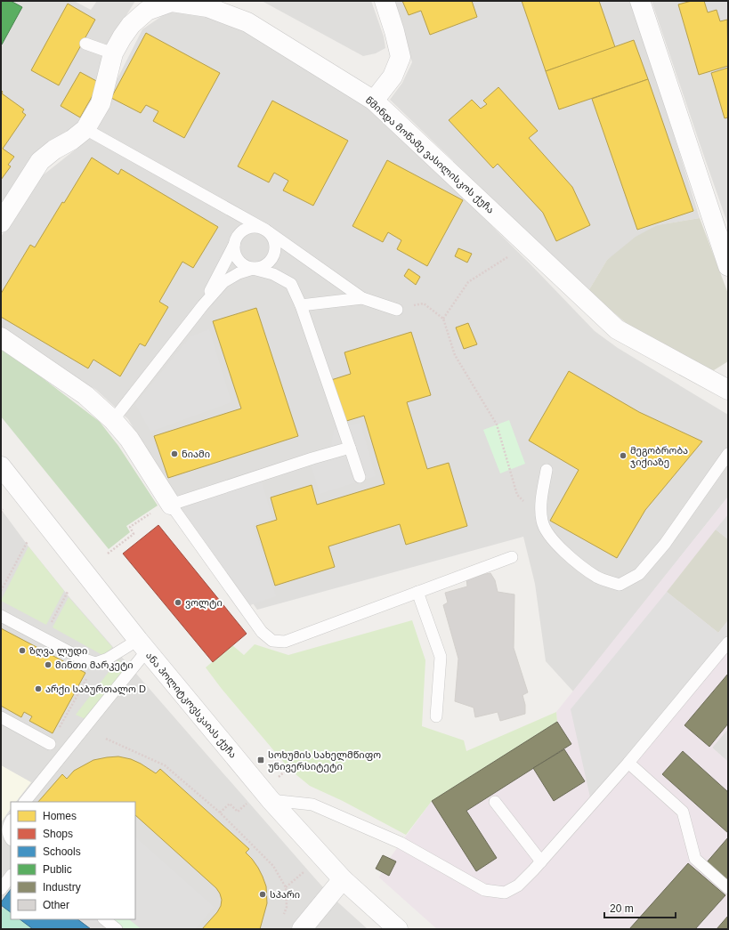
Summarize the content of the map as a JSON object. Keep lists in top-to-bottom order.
{
  "streets": {
    "street": ["წმინდა მოწამე ვასილისკოს ქუჩა", "ანა პოლიტკოვსკაიას ქუჩა"]
  },
  "places": {
    "other": [
      "ნიამი",
      "მეგობრობა ჯიქიაზე",
      "ვოლტი",
      "ზღვა ლუდი",
      "მინთი მარკეტი",
      "არქი საბურთალო D",
      "სპარი"
    ],
    "transit": ["სოხუმის სახელმწიფო უნივერსიტეტი"]
  },
  "legend": [
    "Homes",
    "Shops",
    "Schools",
    "Public",
    "Industry",
    "Other"
  ],
  "scale_bar": "20 m"
}
